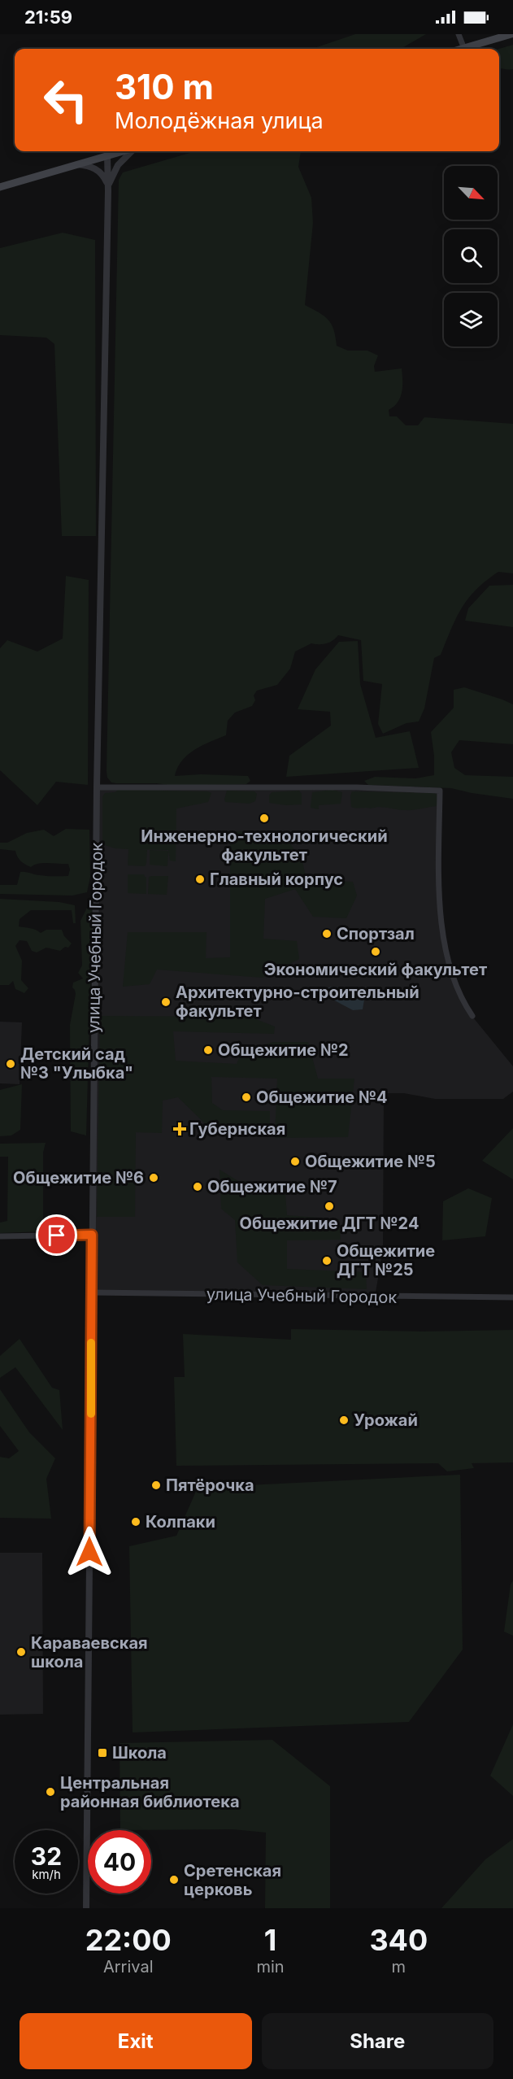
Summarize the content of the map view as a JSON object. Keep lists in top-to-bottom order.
{
  "streets": {
    "street": ["улица Учебный Городок"]
  },
  "places": {
    "other": [
      "Инженерно-технологический факультет",
      "Главный корпус",
      "Спортзал",
      "Экономический факультет",
      "Архитектурно-строительный факультет",
      "Общежитие №2",
      "Детский сад №3 \"Улыбка\"",
      "Общежитие №4",
      "Общежитие №5",
      "Общежитие №6",
      "Общежитие №7",
      "Общежитие ДГТ №24",
      "Общежитие ДГТ №25",
      "Урожай",
      "Пятёрочка",
      "Колпаки",
      "Караваевская школа",
      "Центральная районная библиотека",
      "Сретенская церковь"
    ],
    "health": ["Губернская"],
    "transit": ["Школа"]
  },
  "north": "bottom right",
  "page": {
    "status": "21:59",
    "turn": ["310 m", "Молодёжная улица"],
    "speed": "32 km/h",
    "limit": "40",
    "eta": [
      "22:00",
      "Arrival",
      "1",
      "min",
      "340",
      "m"
    ],
    "buttons": ["Exit", "Share"]
  }
}
